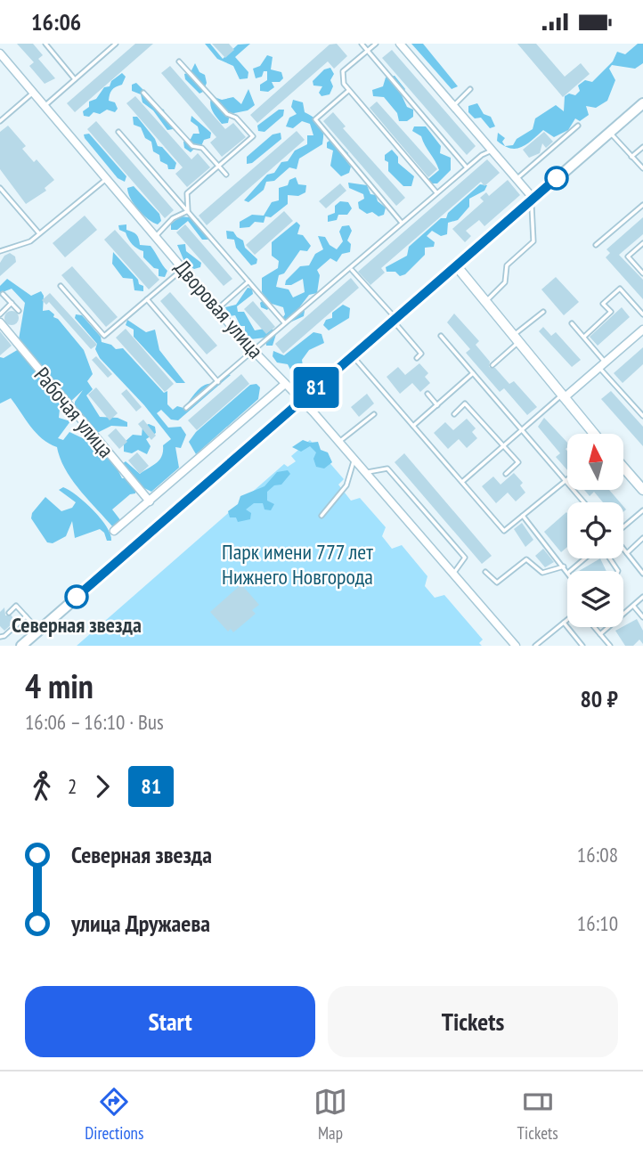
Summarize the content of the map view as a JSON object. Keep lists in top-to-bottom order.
{
  "streets": {
    "street": ["Дворовая улица", "Рабочая улица"]
  },
  "parks": ["Парк имени 777 лет Нижнего Новгорода"],
  "places": ["Северная звезда"],
  "lines": ["bus line 81"],
  "north": "top",
  "page": {
    "status": "16:06",
    "on_map": "81",
    "heading": ["4 min", "16:06 – 16:10 · Bus", "80 ₽"],
    "legs": ["2", "81"],
    "list": [
      {
        "name": "Северная звезда",
        "value": "16:08"
      },
      {
        "name": "улица Дружаева",
        "value": "16:10"
      }
    ],
    "buttons": ["Start", "Tickets"],
    "tabs": ["Directions", "Map", "Tickets"]
  }
}
